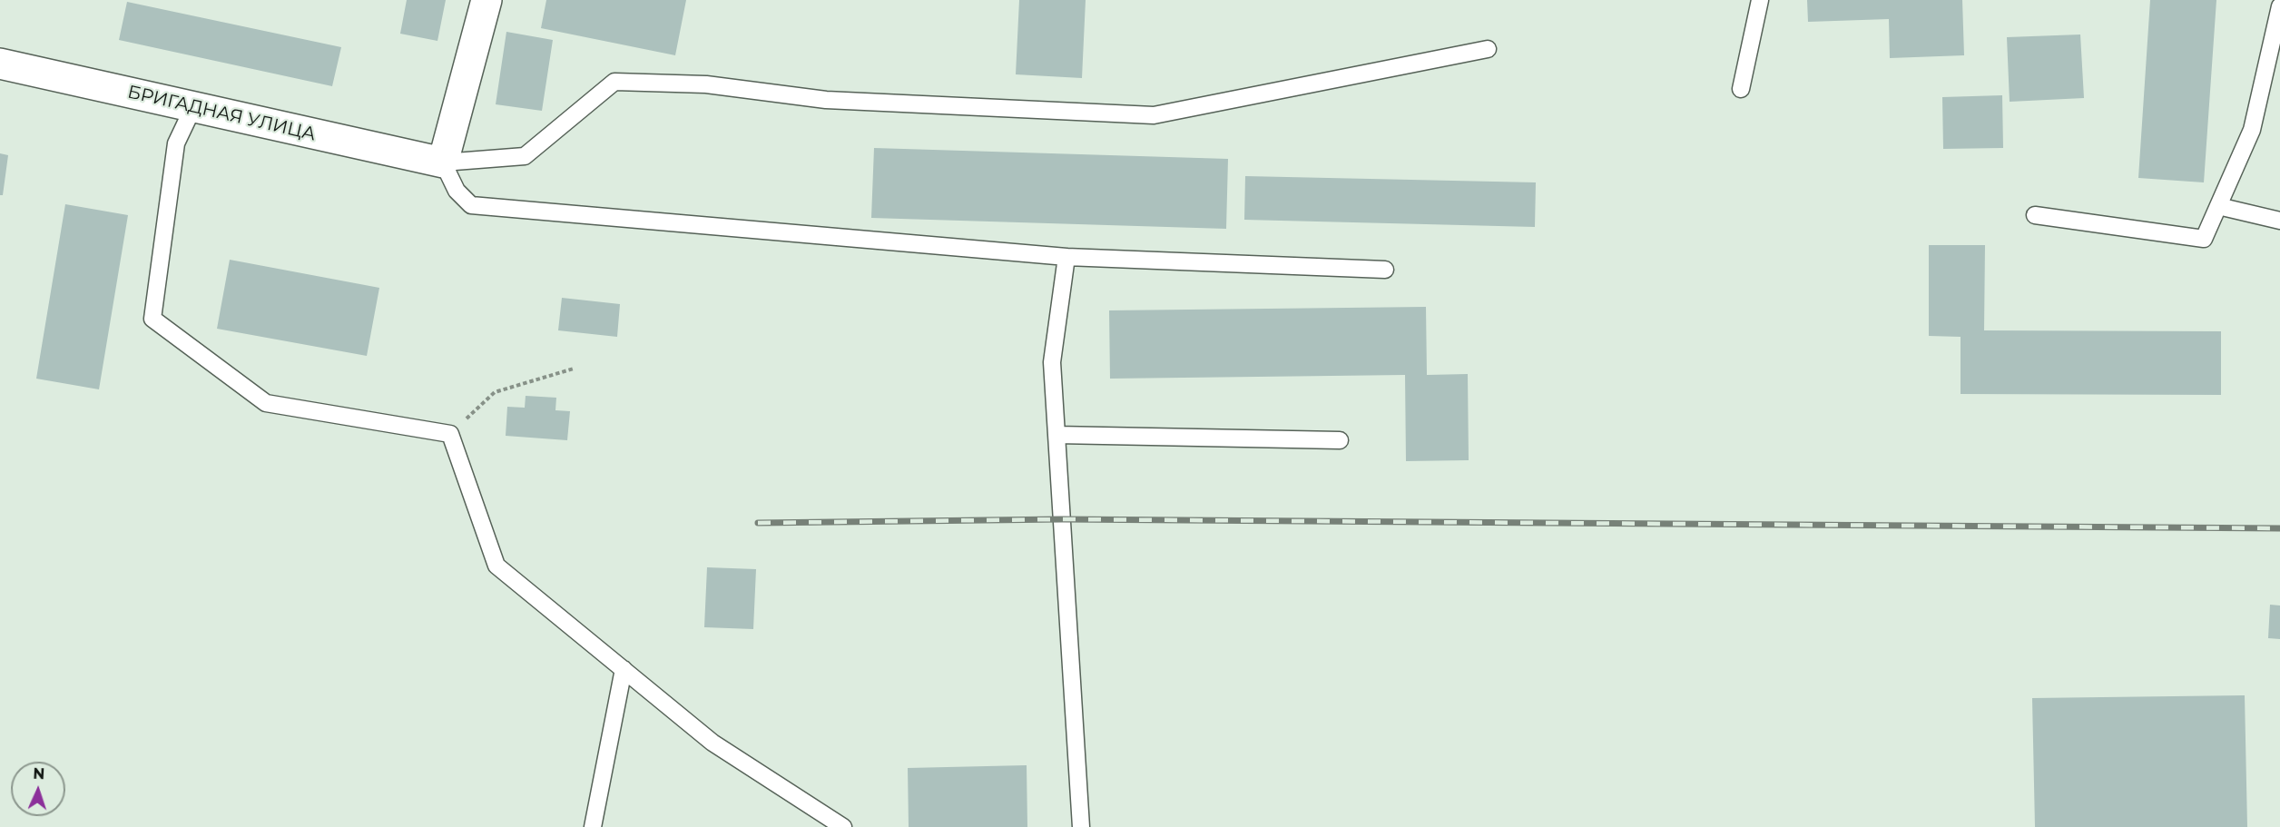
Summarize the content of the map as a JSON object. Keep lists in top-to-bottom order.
{
  "streets": {
    "street": ["БРИГАДНАЯ УЛИЦА"]
  },
  "north": "top"
}
